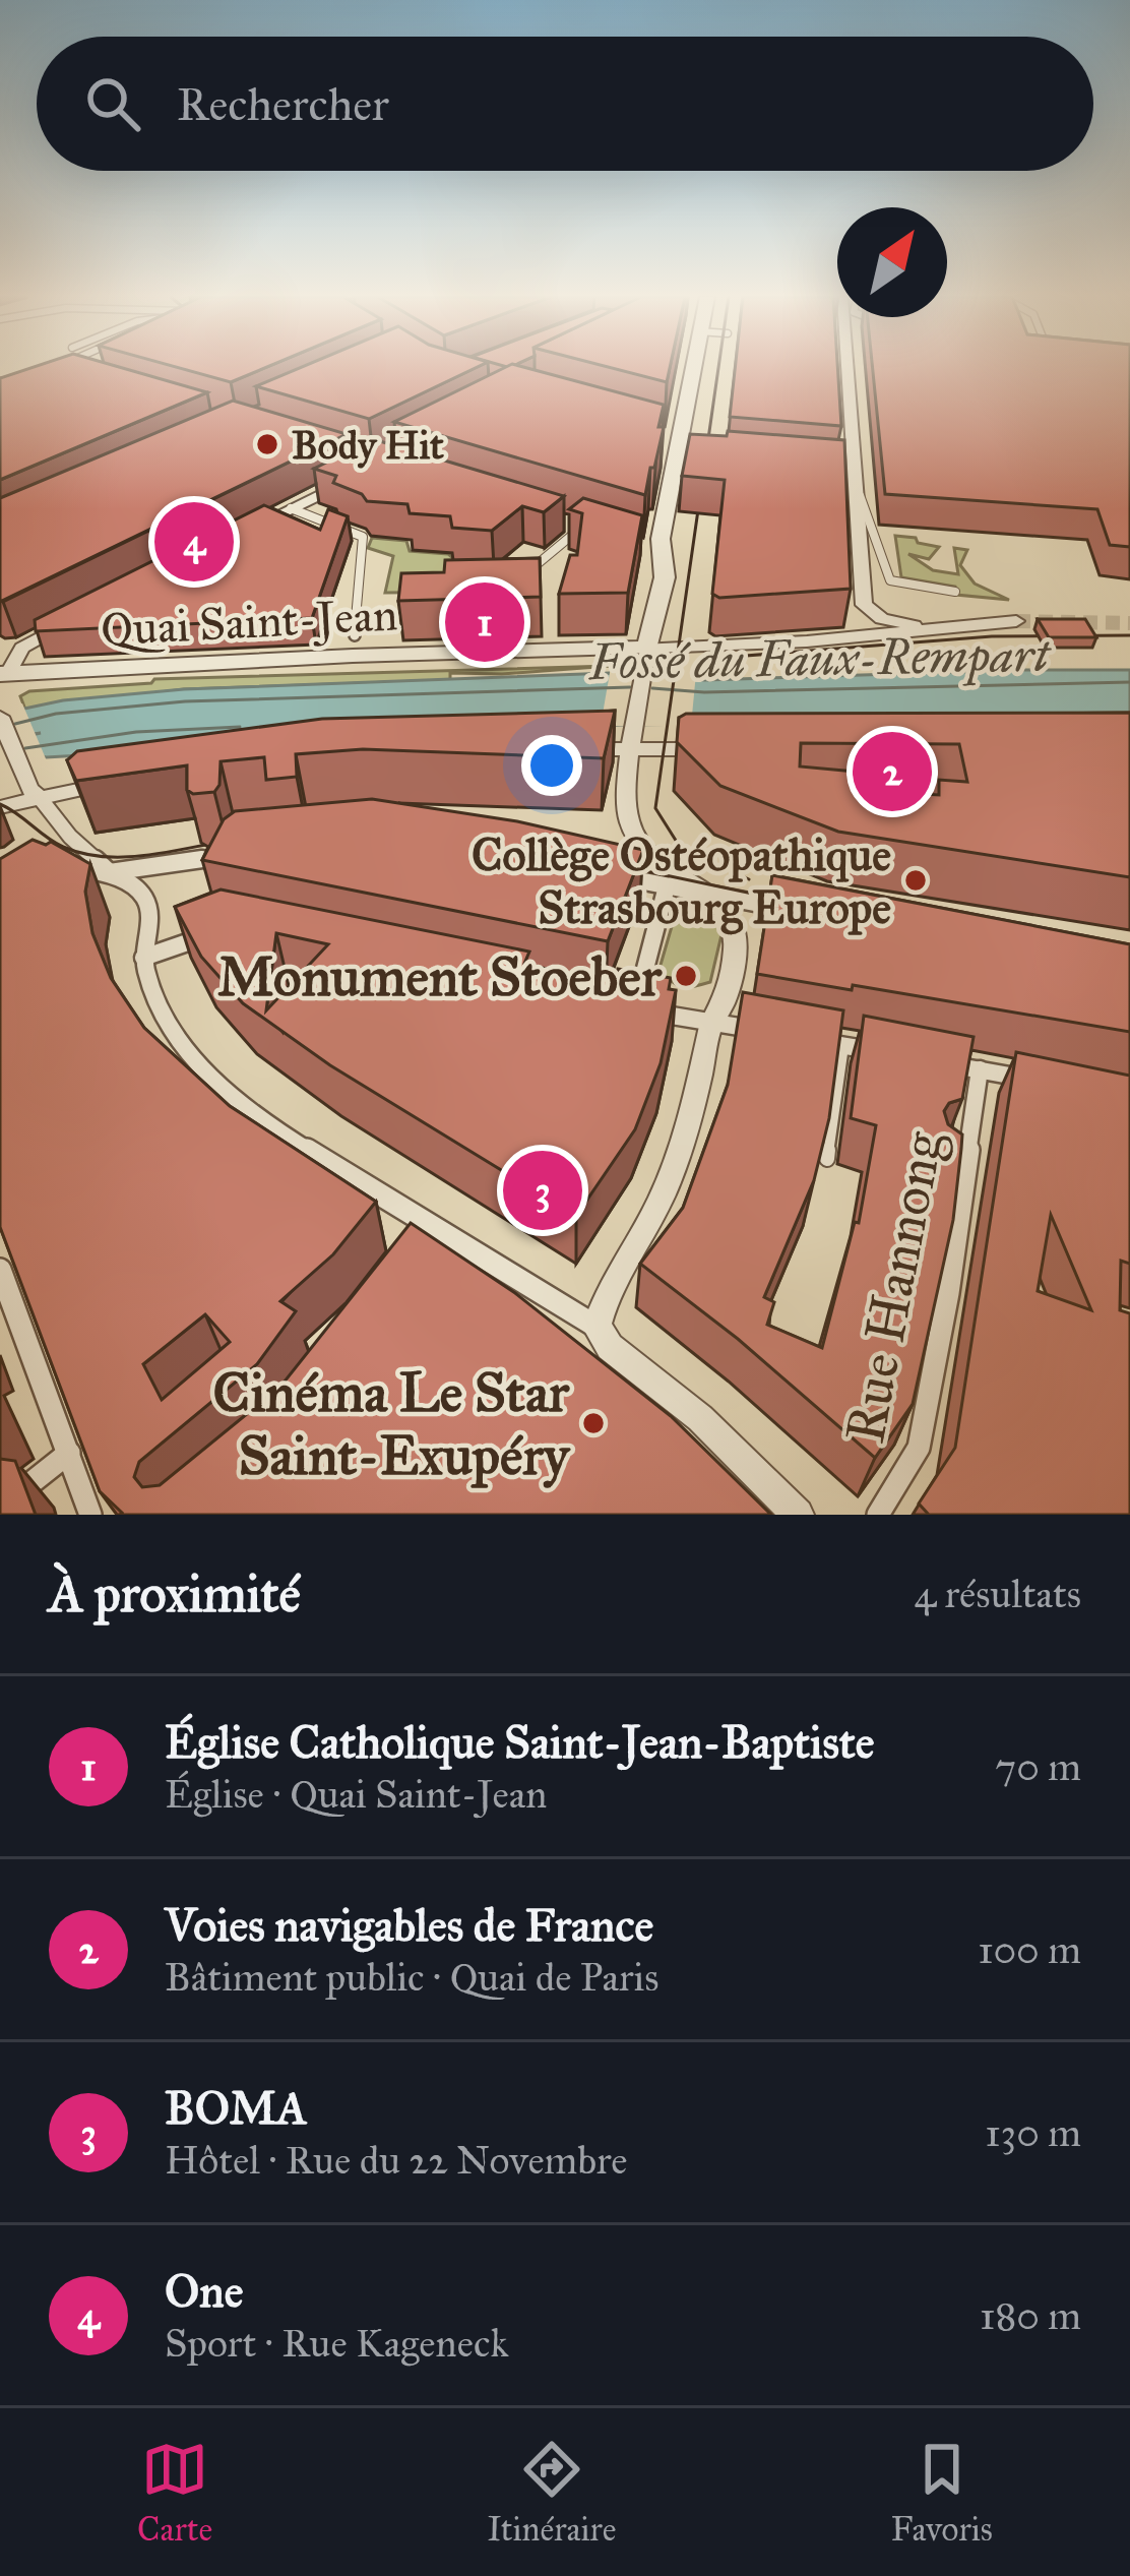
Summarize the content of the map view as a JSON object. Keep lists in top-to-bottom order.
{
  "streets": {
    "street": ["Quai Saint-Jean", "Rue Hannong"]
  },
  "water": ["Fossé du Faux-Rempart"],
  "places": [
    "Body Hit",
    "Collège Ostéopathique Strasbourg Europe",
    "Monument Stoeber",
    "Cinéma Le Star Saint-Exupéry"
  ],
  "north": "top right",
  "page": {
    "search": "Rechercher",
    "pins": [
      "4",
      "1",
      "2",
      "3"
    ],
    "heading": ["À proximité", "4 résultats"],
    "list": [
      {
        "mark": "1",
        "name": "Église Catholique Saint-Jean-Baptiste",
        "note": "Église · Quai Saint-Jean",
        "value": "70 m"
      },
      {
        "mark": "2",
        "name": "Voies navigables de France",
        "note": "Bâtiment public · Quai de Paris",
        "value": "100 m"
      },
      {
        "mark": "3",
        "name": "BOMA",
        "note": "Hôtel · Rue du 22 Novembre",
        "value": "130 m"
      },
      {
        "mark": "4",
        "name": "One",
        "note": "Sport · Rue Kageneck",
        "value": "180 m"
      }
    ],
    "nav": ["Carte", "Itinéraire", "Favoris"]
  }
}
